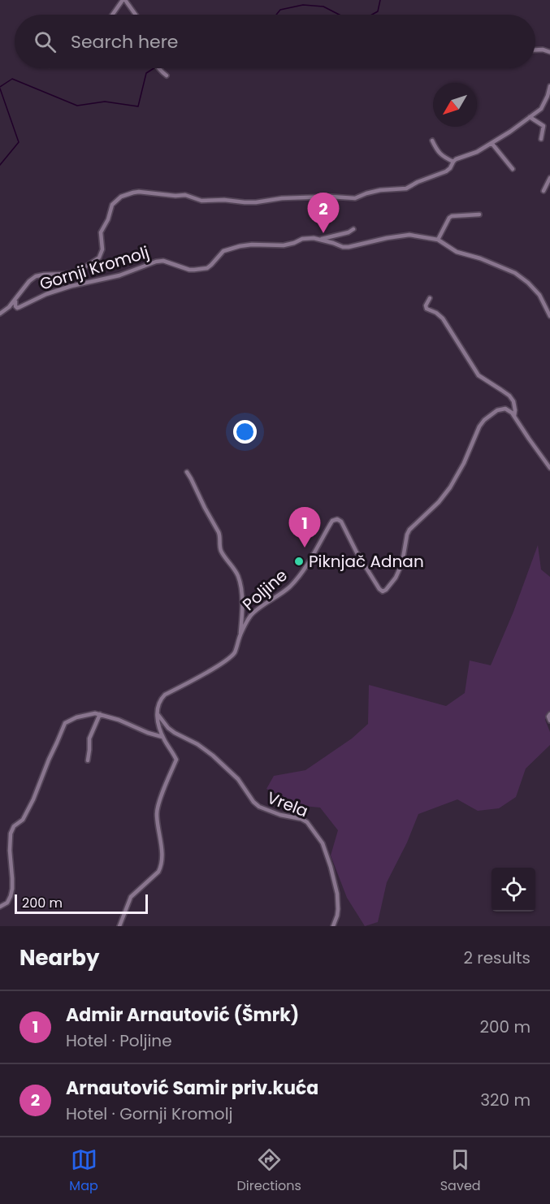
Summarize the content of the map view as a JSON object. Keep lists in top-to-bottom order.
{
  "streets": {
    "street": ["Gornji Kromolj", "Poljine", "Vrela"]
  },
  "crossings": [
    ["Poljine", "Vrela"]
  ],
  "places": ["Piknjač Adnan"],
  "scale_bar": "200 m",
  "north": "bottom left",
  "page": {
    "search": "Search here",
    "pins": ["2", "1"],
    "scale": "200 m",
    "heading": ["Nearby", "2 results"],
    "list": [
      {
        "mark": "1",
        "name": "Admir Arnautović (Šmrk)",
        "note": "Hotel · Poljine",
        "value": "200 m"
      },
      {
        "mark": "2",
        "name": "Arnautović Samir priv.kuća",
        "note": "Hotel · Gornji Kromolj",
        "value": "320 m"
      }
    ],
    "nav": ["Map", "Directions", "Saved"]
  }
}
